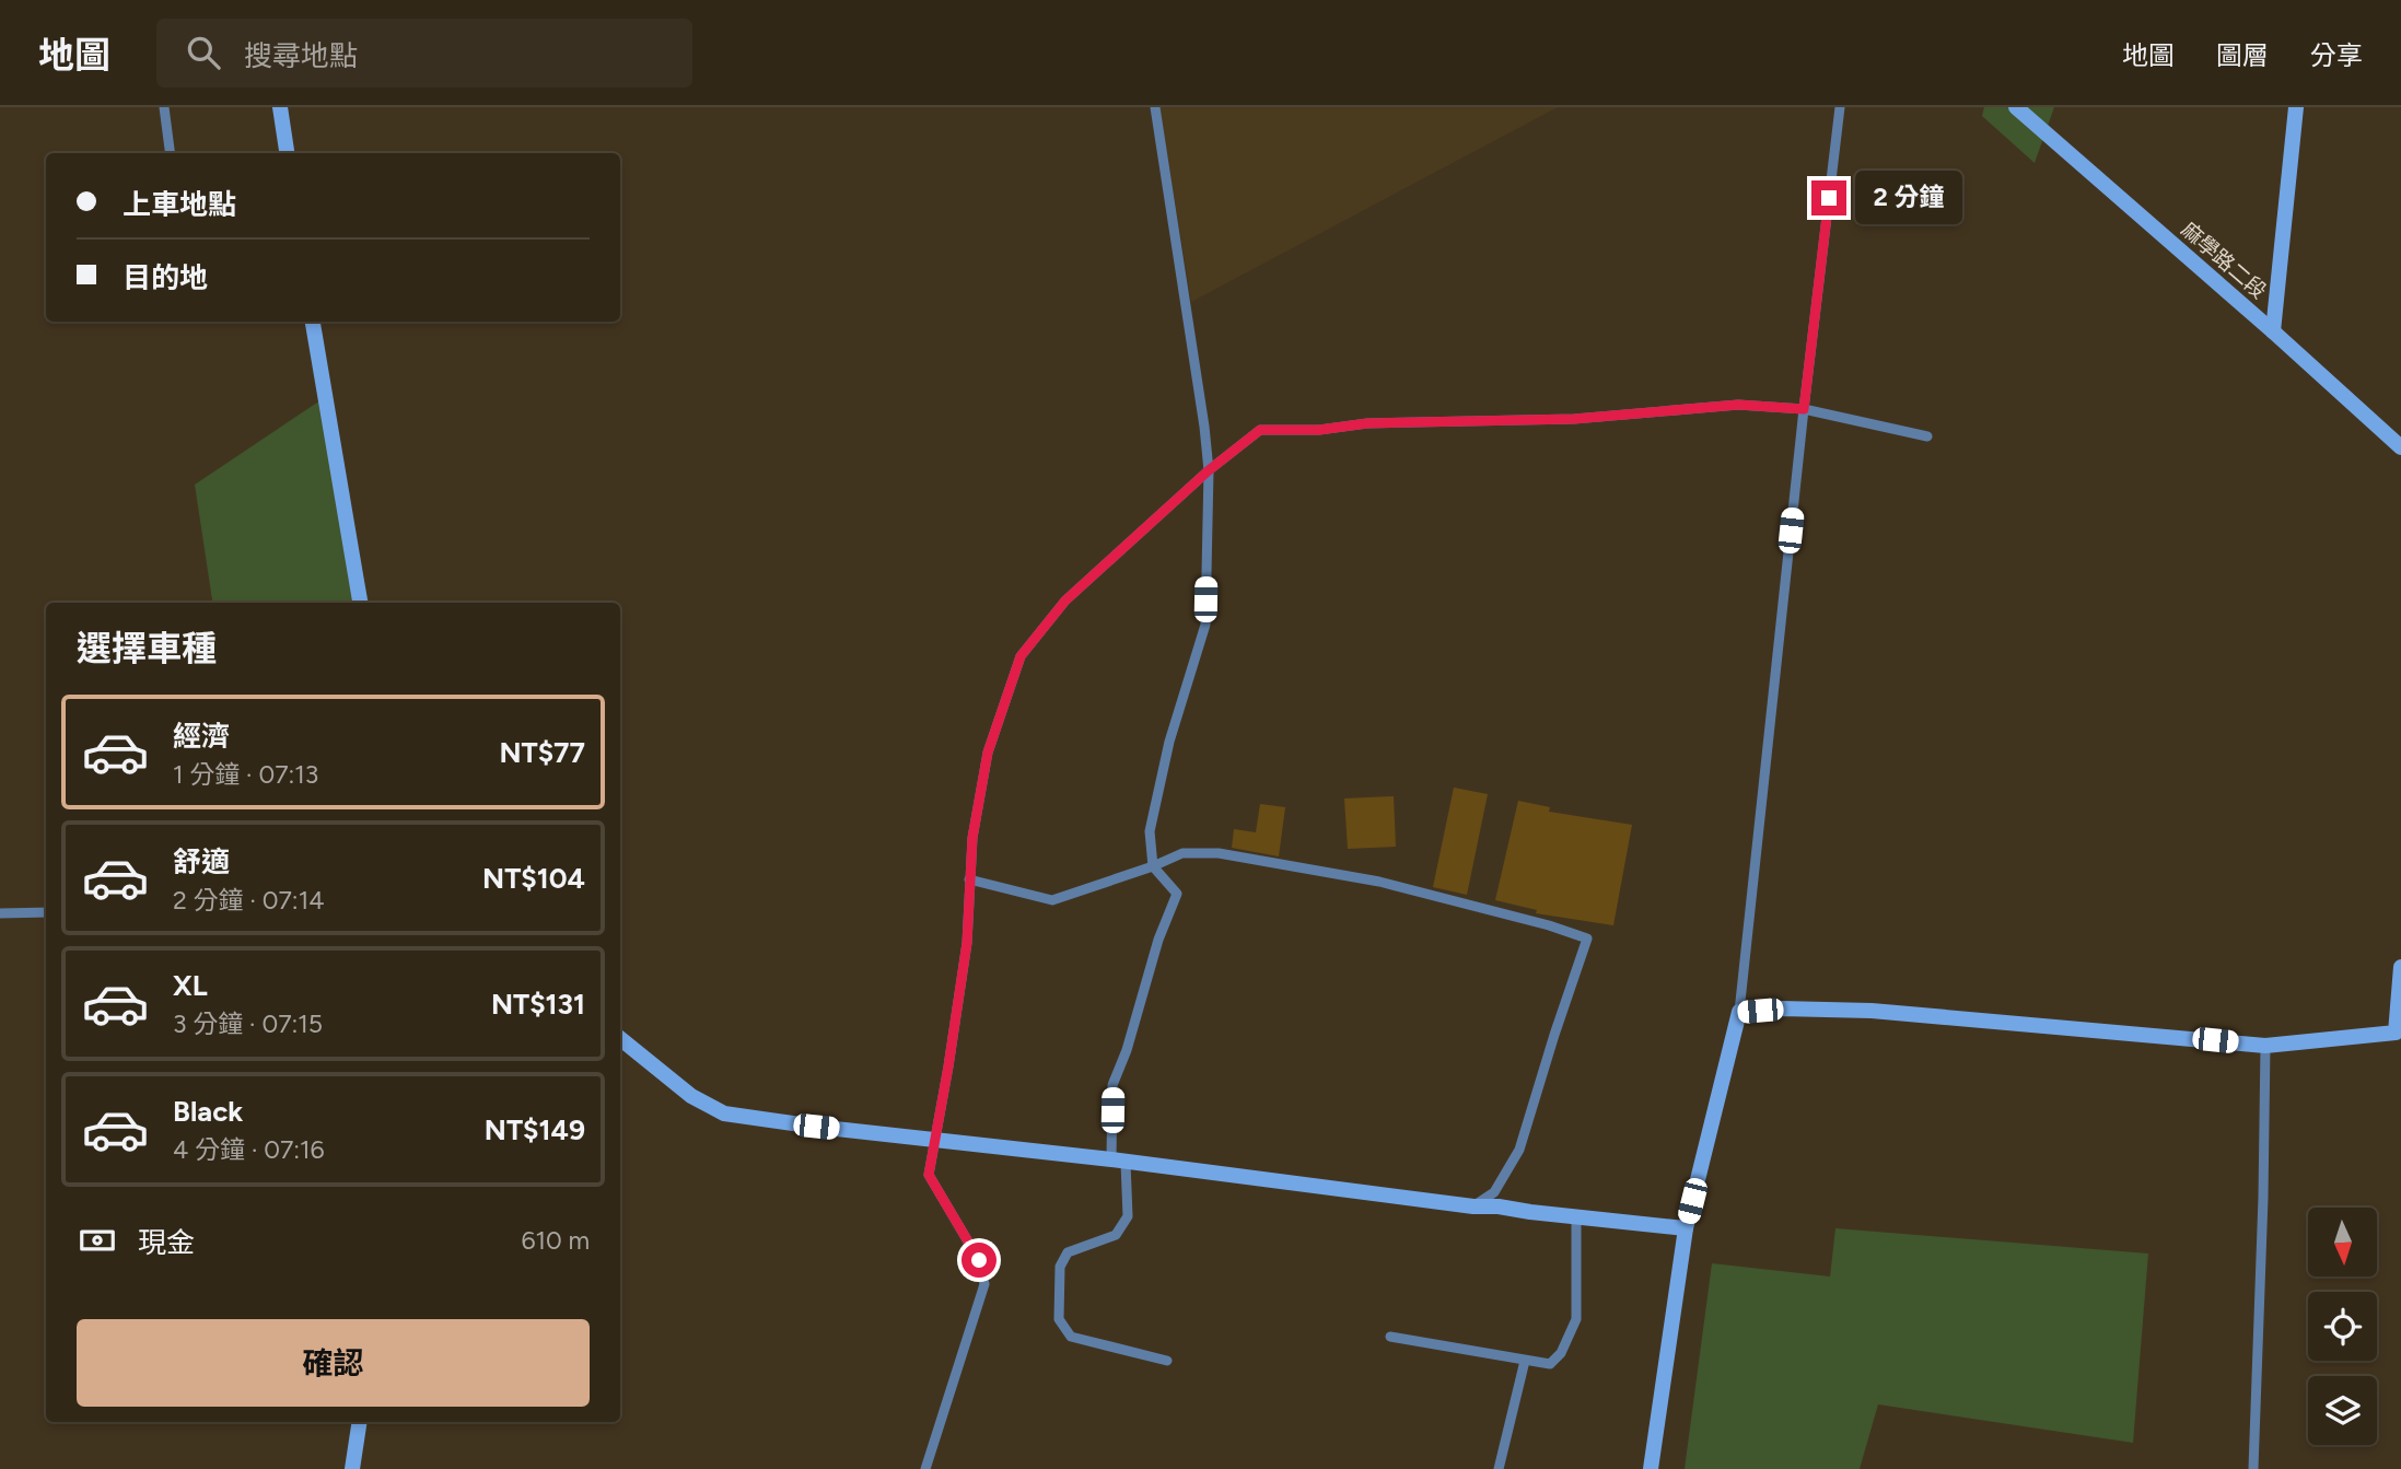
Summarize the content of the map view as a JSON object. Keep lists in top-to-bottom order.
{
  "streets": {
    "street": ["麻學路二段"]
  },
  "north": "bottom",
  "page": {
    "header": "地圖",
    "search": "搜尋地點",
    "nav": ["地圖", "圖層", "分享"],
    "banner": ["上車地點", "目的地"],
    "bubble": "2 分鐘",
    "heading": "選擇車種",
    "list": [
      {
        "name": "經濟",
        "note": "1 分鐘 · 07:13",
        "value": "NT$77"
      },
      {
        "name": "舒適",
        "note": "2 分鐘 · 07:14",
        "value": "NT$104"
      },
      {
        "name": "XL",
        "note": "3 分鐘 · 07:15",
        "value": "NT$131"
      },
      {
        "name": "Black",
        "note": "4 分鐘 · 07:16",
        "value": "NT$149"
      }
    ],
    "pay": ["現金", "610 m"],
    "buttons": "確認"
  }
}
